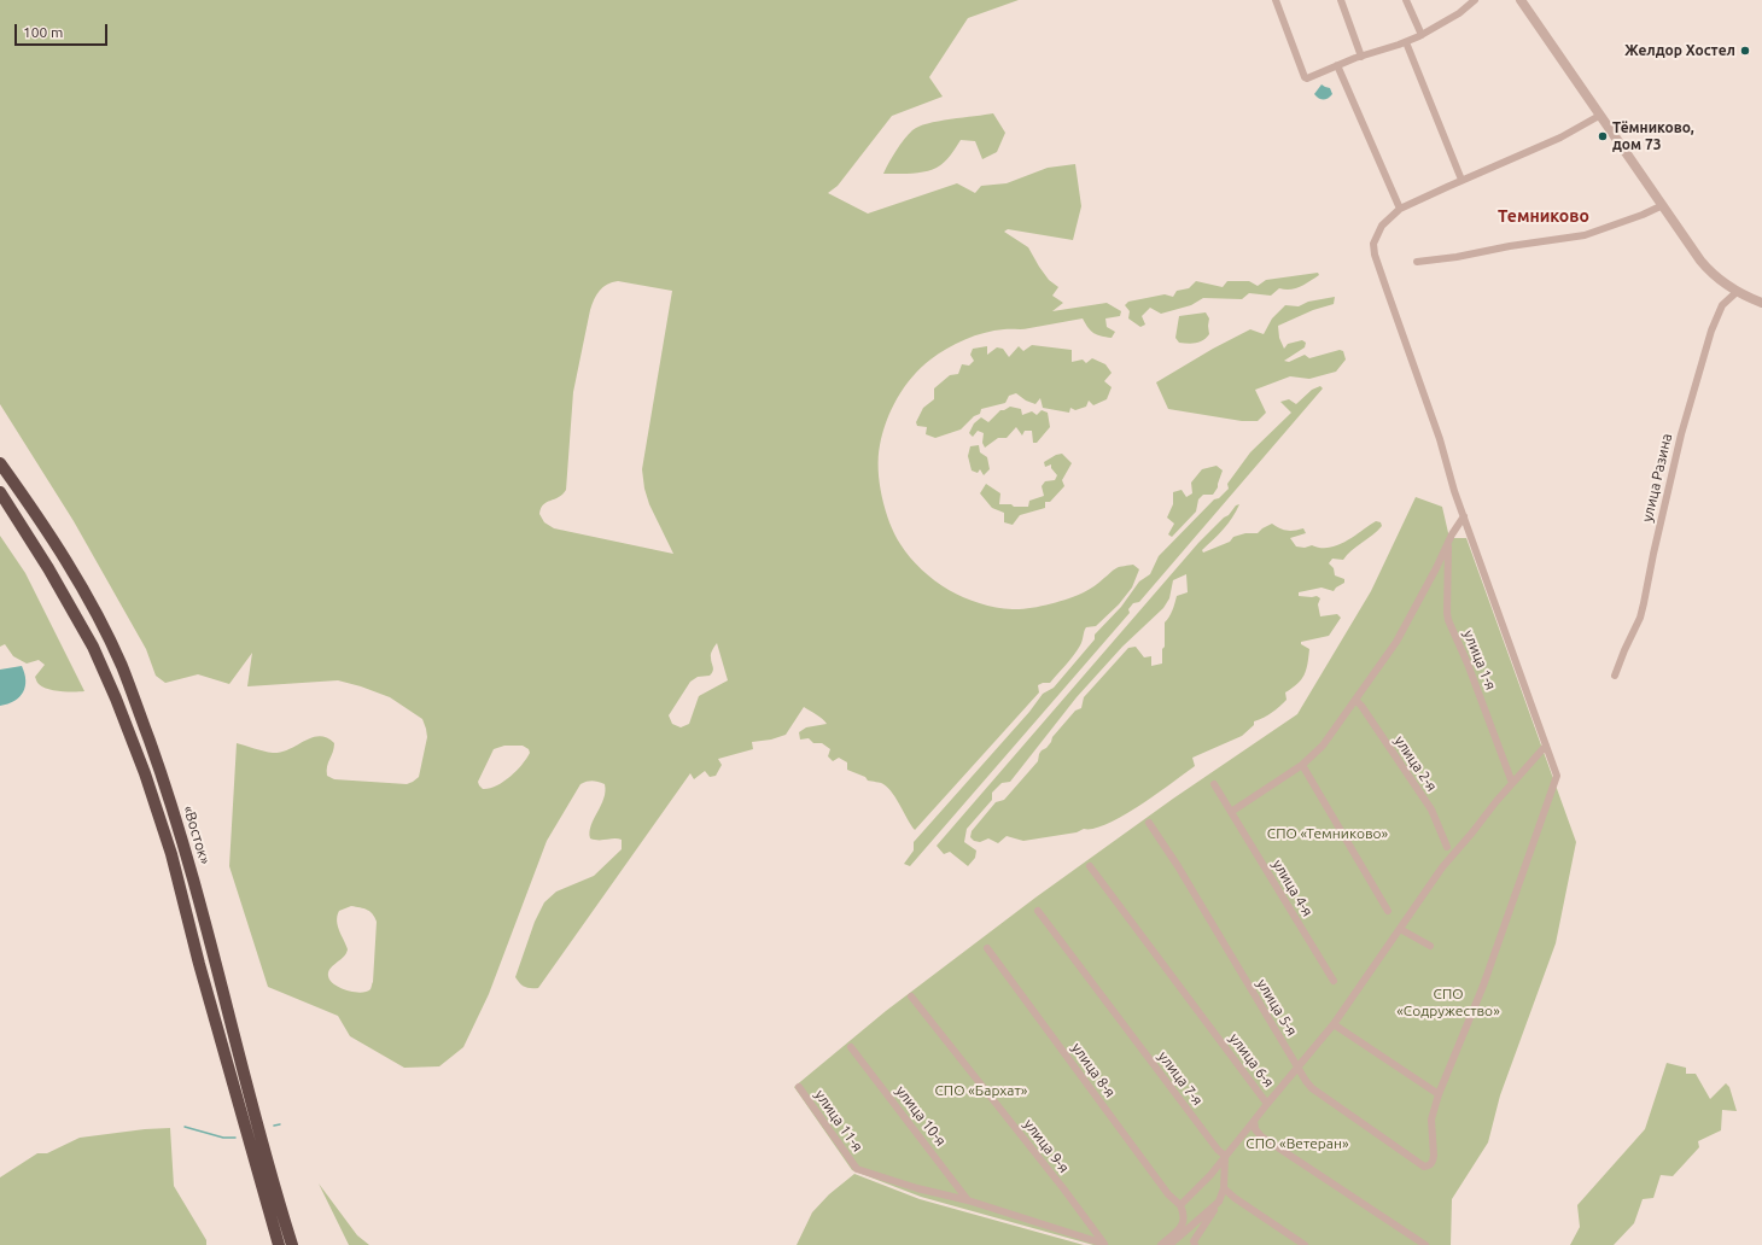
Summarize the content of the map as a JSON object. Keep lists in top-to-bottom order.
{
  "streets": {
    "highway": ["«Восток»"],
    "street": [
      "улица Разина",
      "улица 1-я",
      "улица 2-я",
      "улица 4-я",
      "улица 5-я",
      "улица 6-я",
      "улица 8-я",
      "улица 7-я",
      "улица 10-я",
      "улица 11-я",
      "улица 9-я"
    ]
  },
  "crossings": [
    ["улица 6-я", "улица 8-я"],
    ["улица 6-я", "улица 7-я"],
    ["улица 10-я", "улица 11-я"]
  ],
  "districts": ["Темниково"],
  "parks": [
    "СПО «Темниково»",
    "СПО «Содружество»",
    "СПО «Бархат»",
    "СПО «Ветеран»"
  ],
  "places": ["Желдор Хостел", "Тёмниково, дом 73"],
  "scale_bar": "100 m"
}
